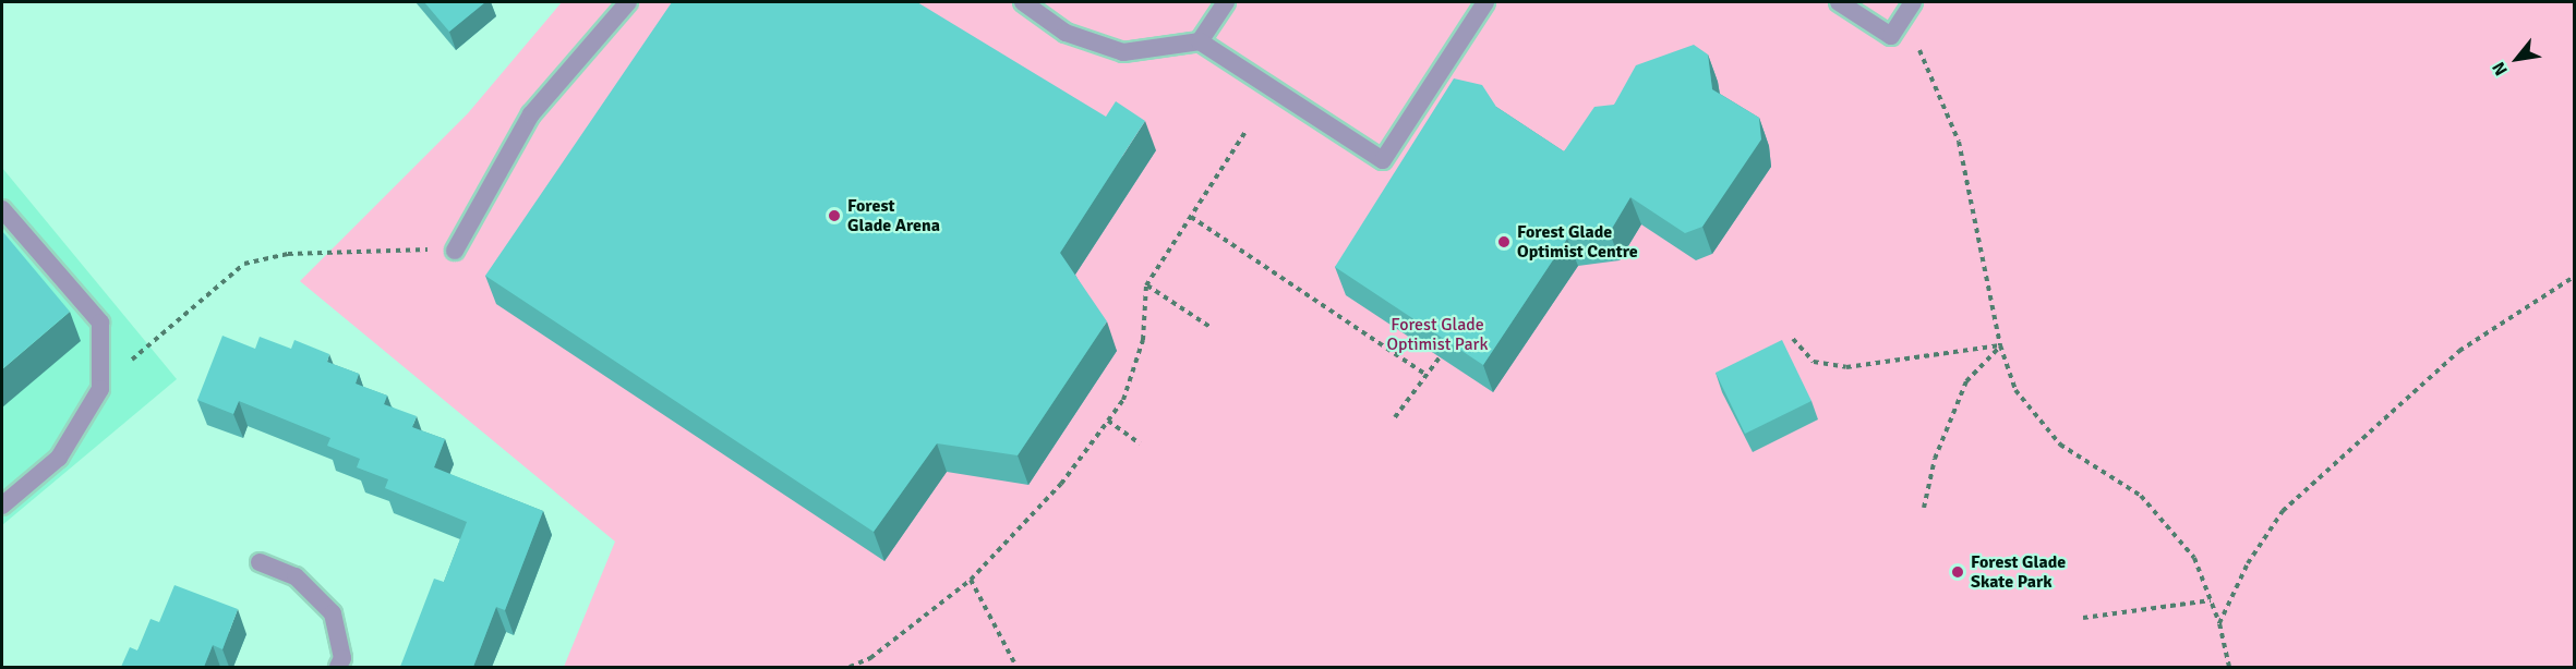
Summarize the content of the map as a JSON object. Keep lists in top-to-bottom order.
{
  "parks": ["Forest Glade Optimist Park"],
  "places": ["Forest Glade Arena", "Forest Glade Optimist Centre", "Forest Glade Skate Park"],
  "north": "bottom left"
}
